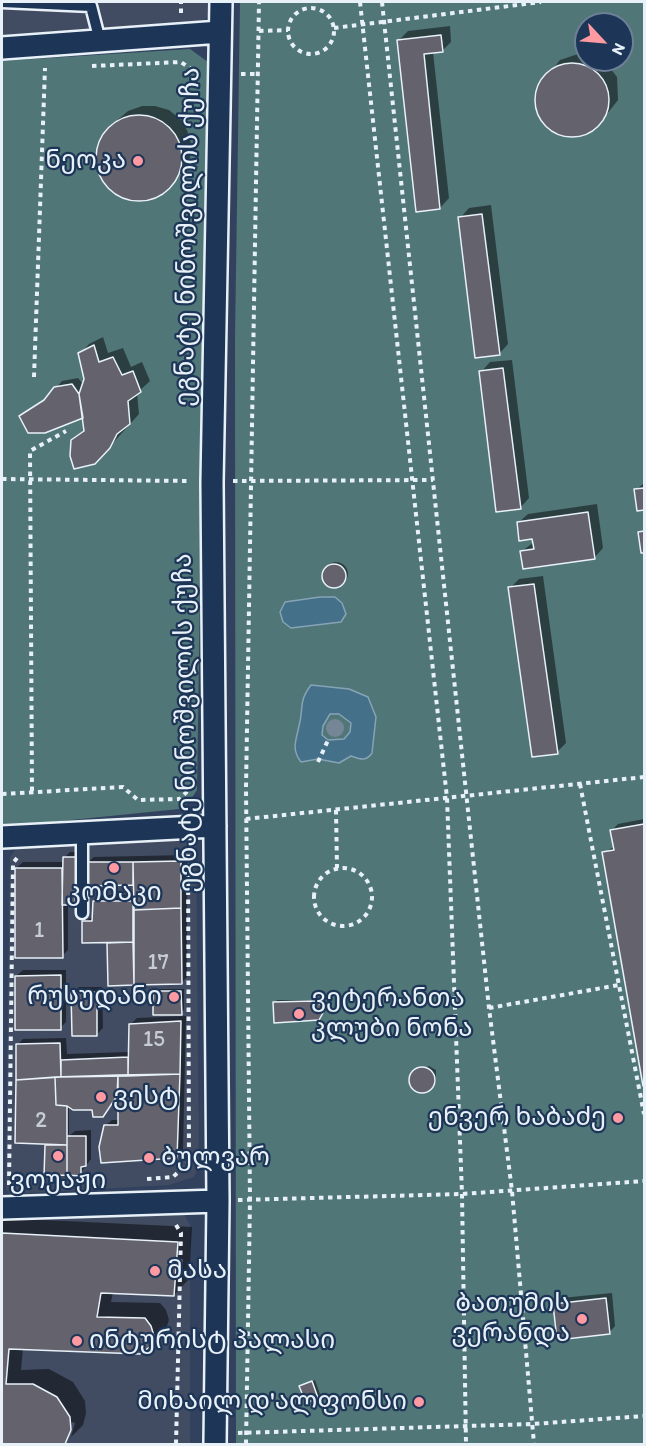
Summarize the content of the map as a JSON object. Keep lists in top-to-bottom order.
{
  "streets": {
    "street": ["ეგნატე ნინოშვილის ქუჩა"]
  },
  "places": [
    "ნეოკა",
    "კომაკი",
    "რუსუდანი",
    "ვეტერანთა კლუბი ნონა",
    "ვესტ",
    "ენვერ ხაბაძე",
    "ვოუაჟი",
    "ბულვარ",
    "მასა",
    "ბათუმის ვერანდა",
    "ინტურისტ პალასი",
    "მიხაილ დ'ალფონსი"
  ],
  "house_numbers": [
    "1",
    "17",
    "15",
    "2"
  ],
  "north": "bottom right"
}
